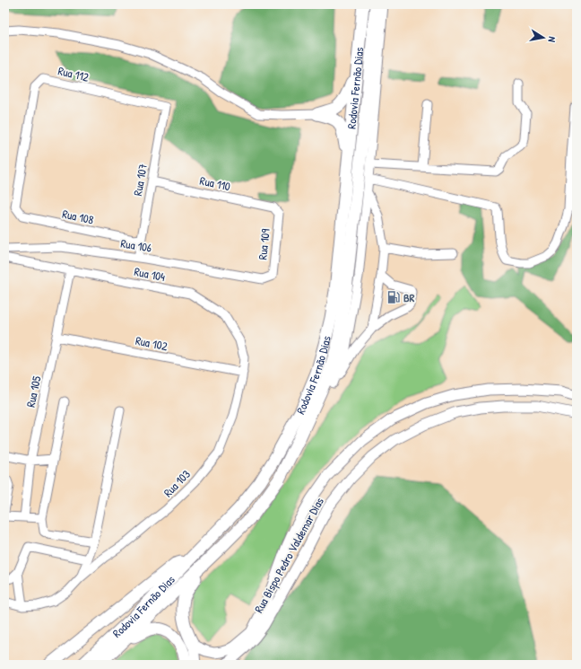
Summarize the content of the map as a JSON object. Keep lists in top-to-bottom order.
{
  "streets": {
    "highway": ["Rodovia Fernão Dias"],
    "main road": ["Rua Bispo Pedro Valdemar Dias"],
    "street": [
      "Rua 112",
      "Rua 107",
      "Rua 110",
      "Rua 108",
      "Rua 109",
      "Rua 106",
      "Rua 104",
      "Rua 102",
      "Rua 105",
      "Rua 103"
    ]
  },
  "crossings": [
    ["Rua 112", "Rua 107"],
    ["Rua 112", "Rua 108"],
    ["Rua 107", "Rua 110"],
    ["Rua 107", "Rua 108"],
    ["Rua 107", "Rua 106"],
    ["Rua 110", "Rua 109"],
    ["Rua 109", "Rua 106"],
    ["Rua 104", "Rua 102"],
    ["Rua 104", "Rua 105"],
    ["Rua 104", "Rua 103"],
    ["Rua 102", "Rua 105"],
    ["Rua 102", "Rua 103"]
  ],
  "places": {
    "fuel station": ["BR"]
  },
  "north": "right"
}
